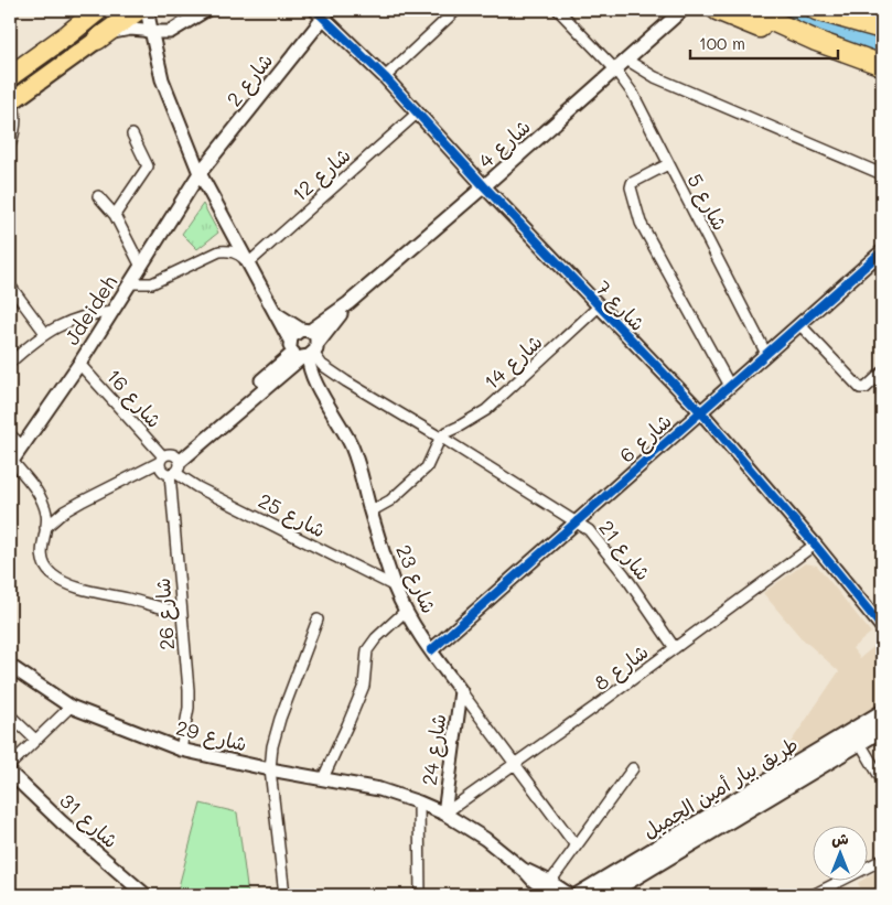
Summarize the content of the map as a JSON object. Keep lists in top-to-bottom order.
{
  "streets": {
    "main road": ["طريق بيار أمين الجميل"],
    "street": [
      "شارع 2",
      "شارع 4",
      "شارع 12",
      "شارع 5",
      "شارع 7",
      "Jdeideh",
      "شارع 14",
      "شارع 16",
      "شارع 6",
      "شارع 25",
      "شارع 21",
      "شارع 23",
      "شارع 26",
      "شارع 8",
      "شارع 29",
      "شارع 24",
      "شارع 31"
    ]
  },
  "crossings": [
    ["شارع 2", "شارع 7"],
    ["شارع 2", "Jdeideh"],
    ["شارع 4", "شارع 5"],
    ["شارع 4", "شارع 7"],
    ["شارع 4", "شارع 16"],
    ["شارع 4", "شارع 25"],
    ["شارع 4", "شارع 21"],
    ["شارع 4", "شارع 23"],
    ["شارع 4", "شارع 26"],
    ["شارع 12", "شارع 7"],
    ["شارع 5", "شارع 6"],
    ["شارع 7", "شارع 14"],
    ["شارع 7", "شارع 6"],
    ["شارع 7", "شارع 8"],
    ["Jdeideh", "شارع 16"],
    ["شارع 14", "شارع 21"],
    ["شارع 16", "شارع 25"],
    ["شارع 16", "شارع 26"],
    ["شارع 6", "شارع 21"],
    ["شارع 6", "شارع 23"],
    ["شارع 25", "شارع 23"],
    ["شارع 25", "شارع 26"],
    ["شارع 21", "شارع 23"],
    ["شارع 21", "شارع 8"],
    ["شارع 23", "شارع 8"],
    ["شارع 23", "شارع 24"],
    ["شارع 26", "شارع 29"],
    ["شارع 8", "شارع 29"],
    ["شارع 8", "شارع 24"],
    ["شارع 29", "شارع 24"]
  ],
  "scale_bar": "100 m",
  "north": "top"
}
